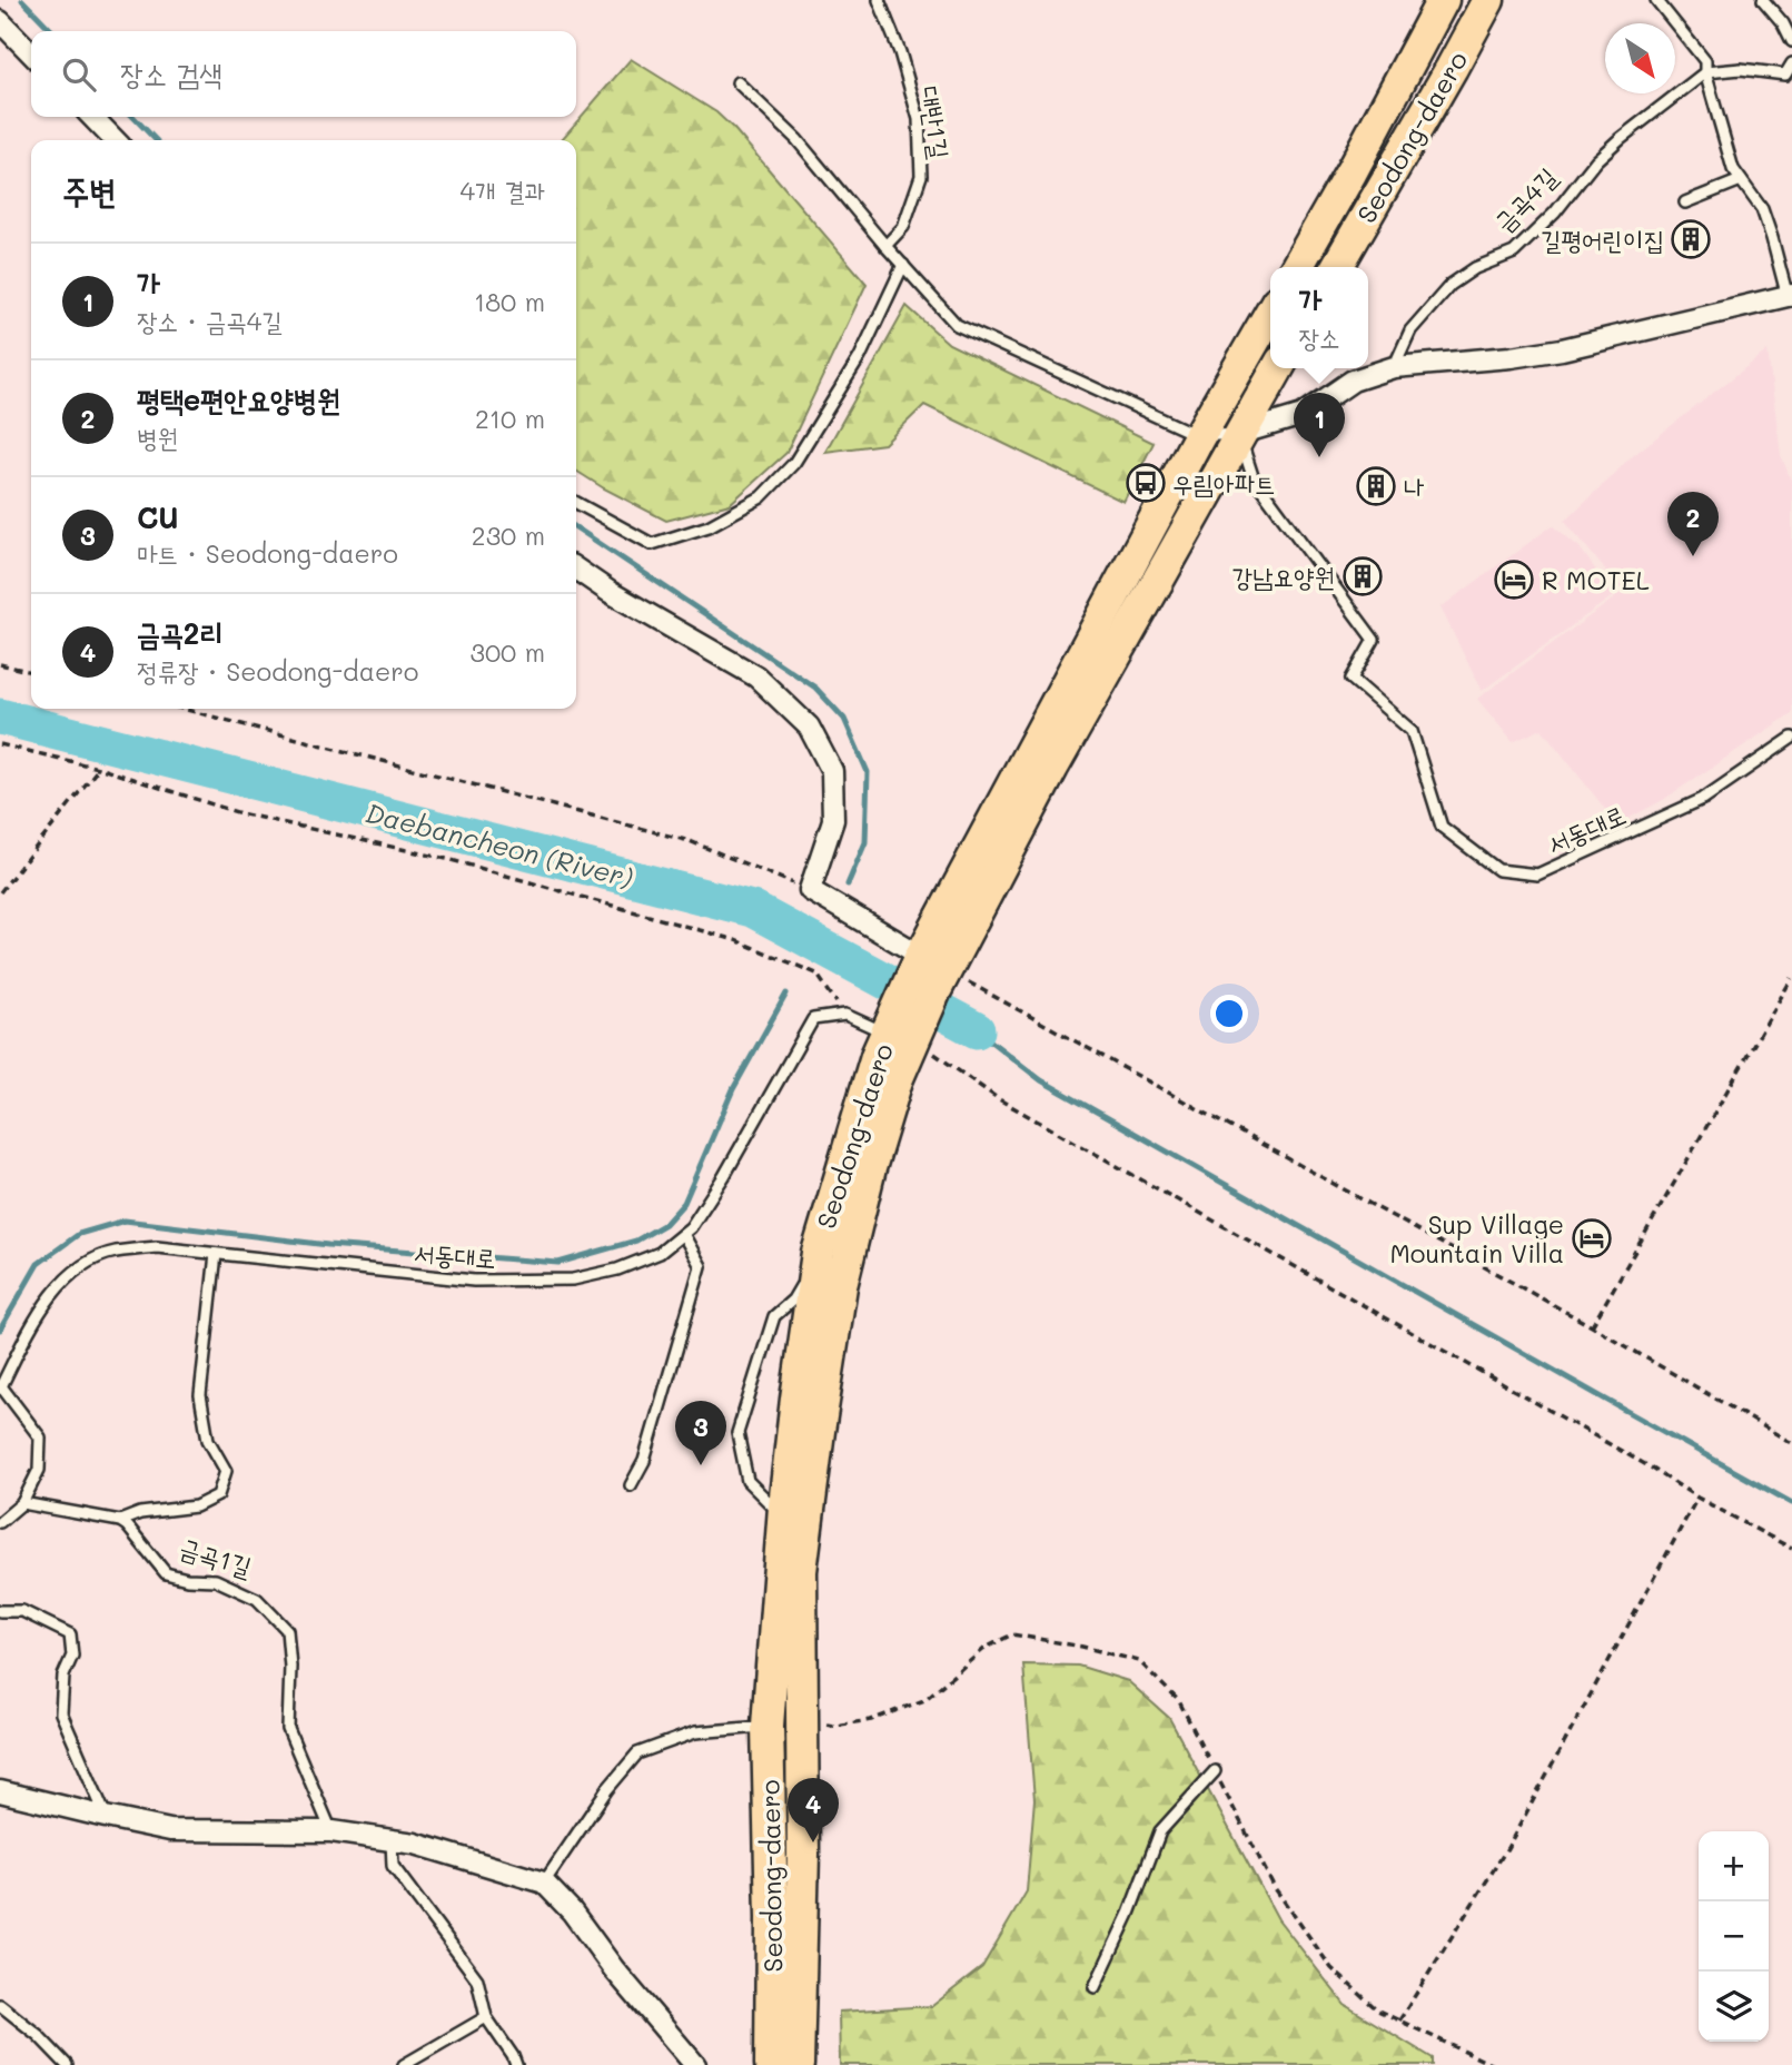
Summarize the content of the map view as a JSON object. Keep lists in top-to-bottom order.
{
  "streets": {
    "main road": ["Seodong-daero"],
    "lane": [
      "대반1길",
      "금곡4길",
      "서동대로",
      "금곡1길"
    ]
  },
  "crossings": [
    ["Seodong-daero", "서동대로"]
  ],
  "water": ["Daebancheon (River)"],
  "places": {
    "building": ["길평어린이집", "나", "강남요양원"],
    "bus stop": ["우림아파트"],
    "hotel": ["R MOTEL", "Sup Village Mountain Villa"]
  },
  "north": "bottom right",
  "page": {
    "search": "장소 검색",
    "heading": ["주변", "4개 결과"],
    "list": [
      {
        "mark": "1",
        "name": "가",
        "note": "장소 · 금곡4길",
        "value": "180 m"
      },
      {
        "mark": "2",
        "name": "평택e편안요양병원",
        "note": "병원",
        "value": "210 m"
      },
      {
        "mark": "3",
        "name": "CU",
        "note": "마트 · Seodong-daero",
        "value": "230 m"
      },
      {
        "mark": "4",
        "name": "금곡2리",
        "note": "정류장 · Seodong-daero",
        "value": "300 m"
      }
    ],
    "popup": ["가", "장소"],
    "pins": [
      "1",
      "2",
      "3",
      "4"
    ],
    "map_buttons": ["+", "−"]
  }
}
